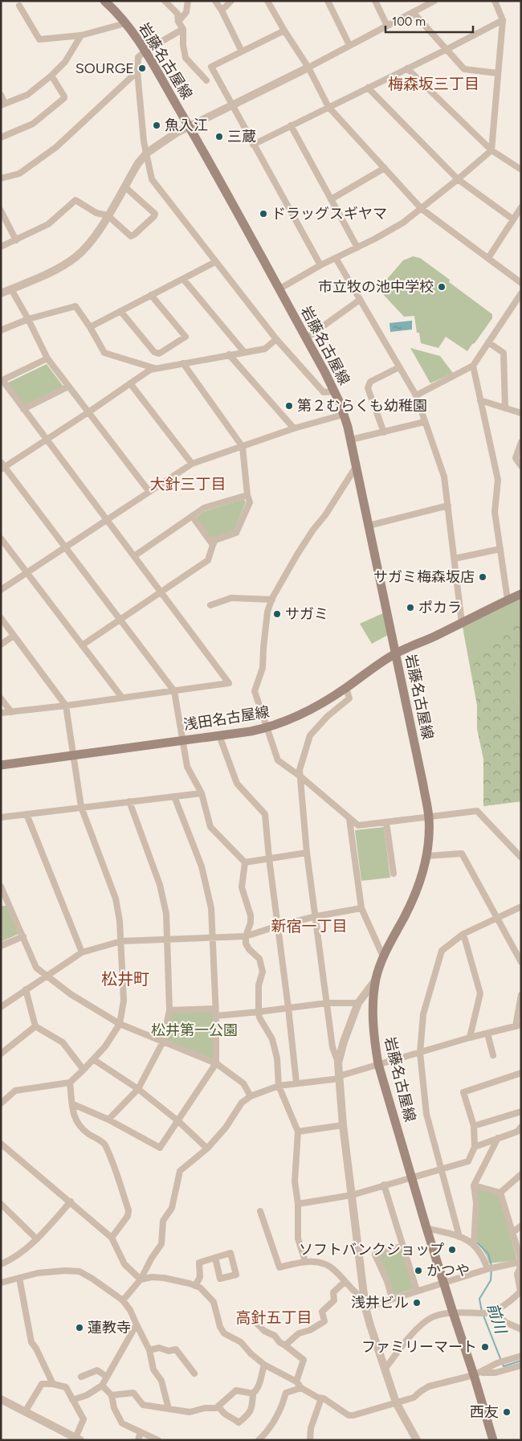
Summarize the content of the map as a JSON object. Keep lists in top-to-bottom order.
{
  "streets": {
    "main road": ["岩藤名古屋線", "浅田名古屋線"]
  },
  "crossings": [
    ["岩藤名古屋線", "浅田名古屋線"]
  ],
  "districts": [
    "梅森坂三丁目",
    "大針三丁目",
    "新宿一丁目",
    "松井町",
    "高針五丁目"
  ],
  "water": ["前川"],
  "parks": ["松井第一公園"],
  "places": [
    "SOURGE",
    "魚入江",
    "三蔵",
    "ドラッグスギヤマ",
    "市立牧の池中学校",
    "第２むらくも幼稚園",
    "サガミ梅森坂店",
    "ポカラ",
    "サガミ",
    "ソフトバンクショップ",
    "かつや",
    "浅井ビル",
    "蓮教寺",
    "ファミリーマート",
    "西友"
  ],
  "scale_bar": "100 m"
}
